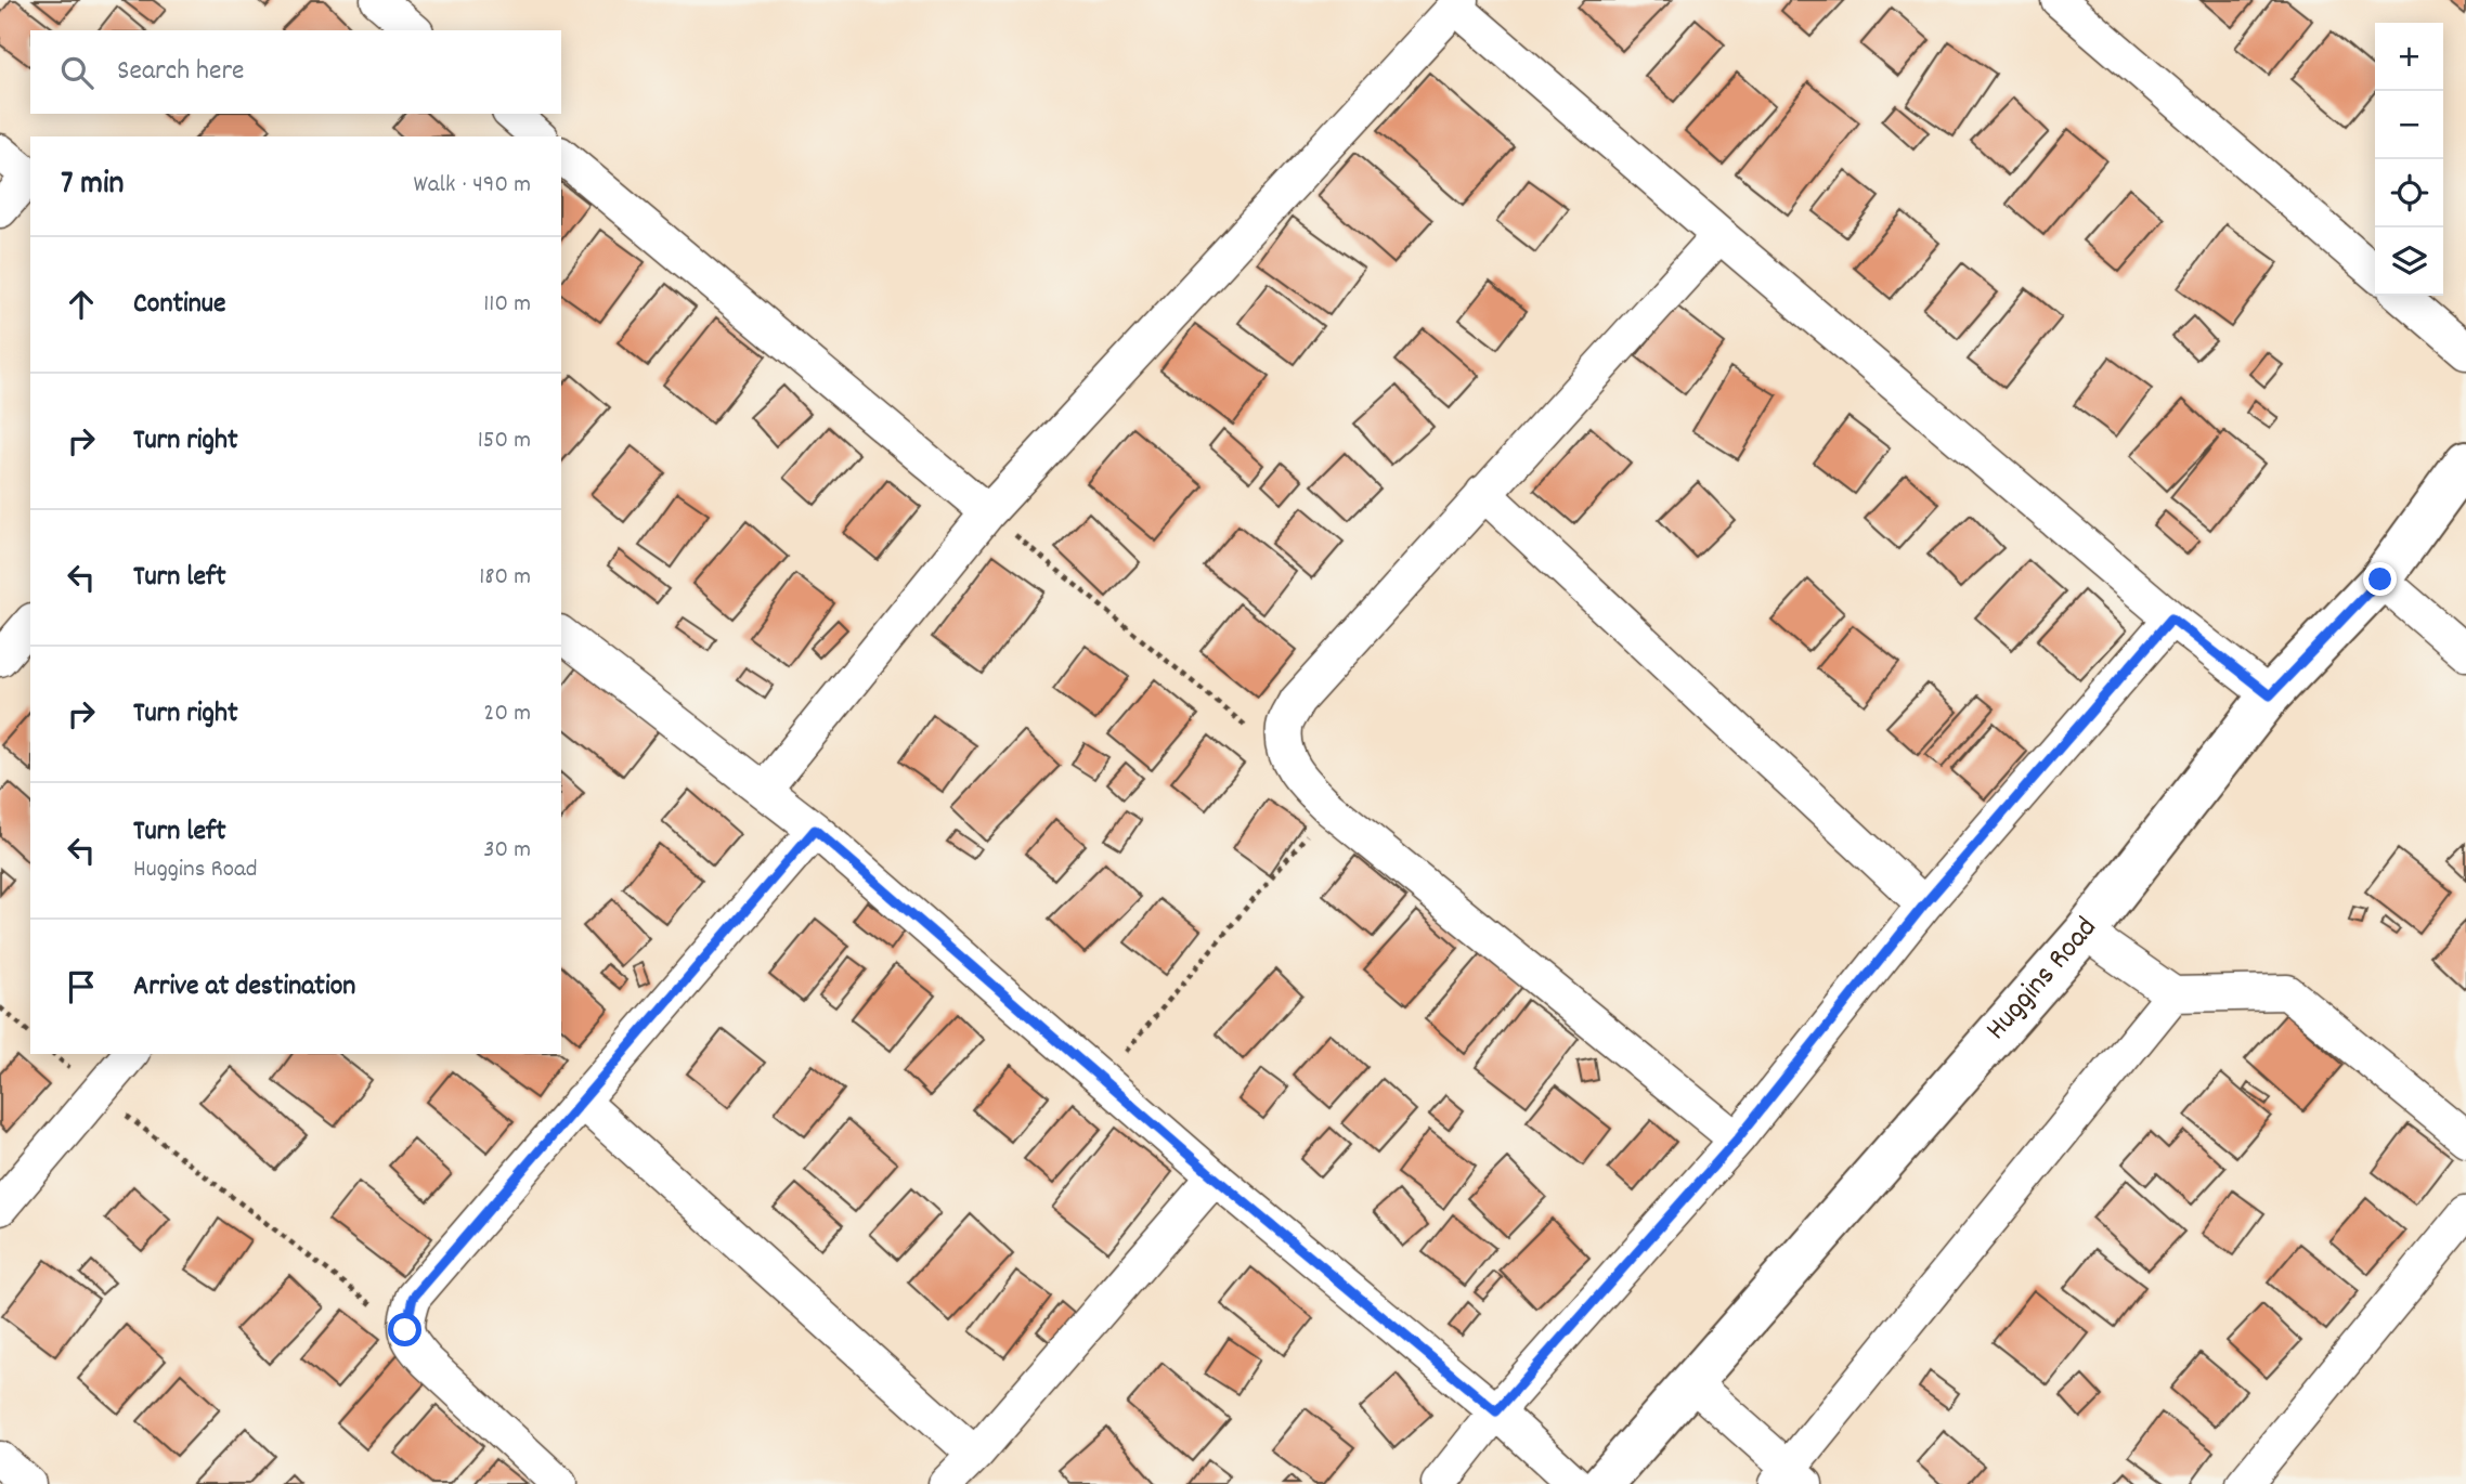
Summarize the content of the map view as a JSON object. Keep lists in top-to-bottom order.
{
  "streets": {
    "street": ["Huggins Road"]
  },
  "page": {
    "map_buttons": ["+", "−"],
    "search": "Search here",
    "heading": ["7 min", "Walk · 490 m"],
    "list": [
      ["Continue", "110 m"],
      ["Turn right", "150 m"],
      ["Turn left", "180 m"],
      ["Turn right", "20 m"],
      ["Turn left", "Huggins Road", "30 m"],
      "Arrive at destination"
    ]
  }
}
